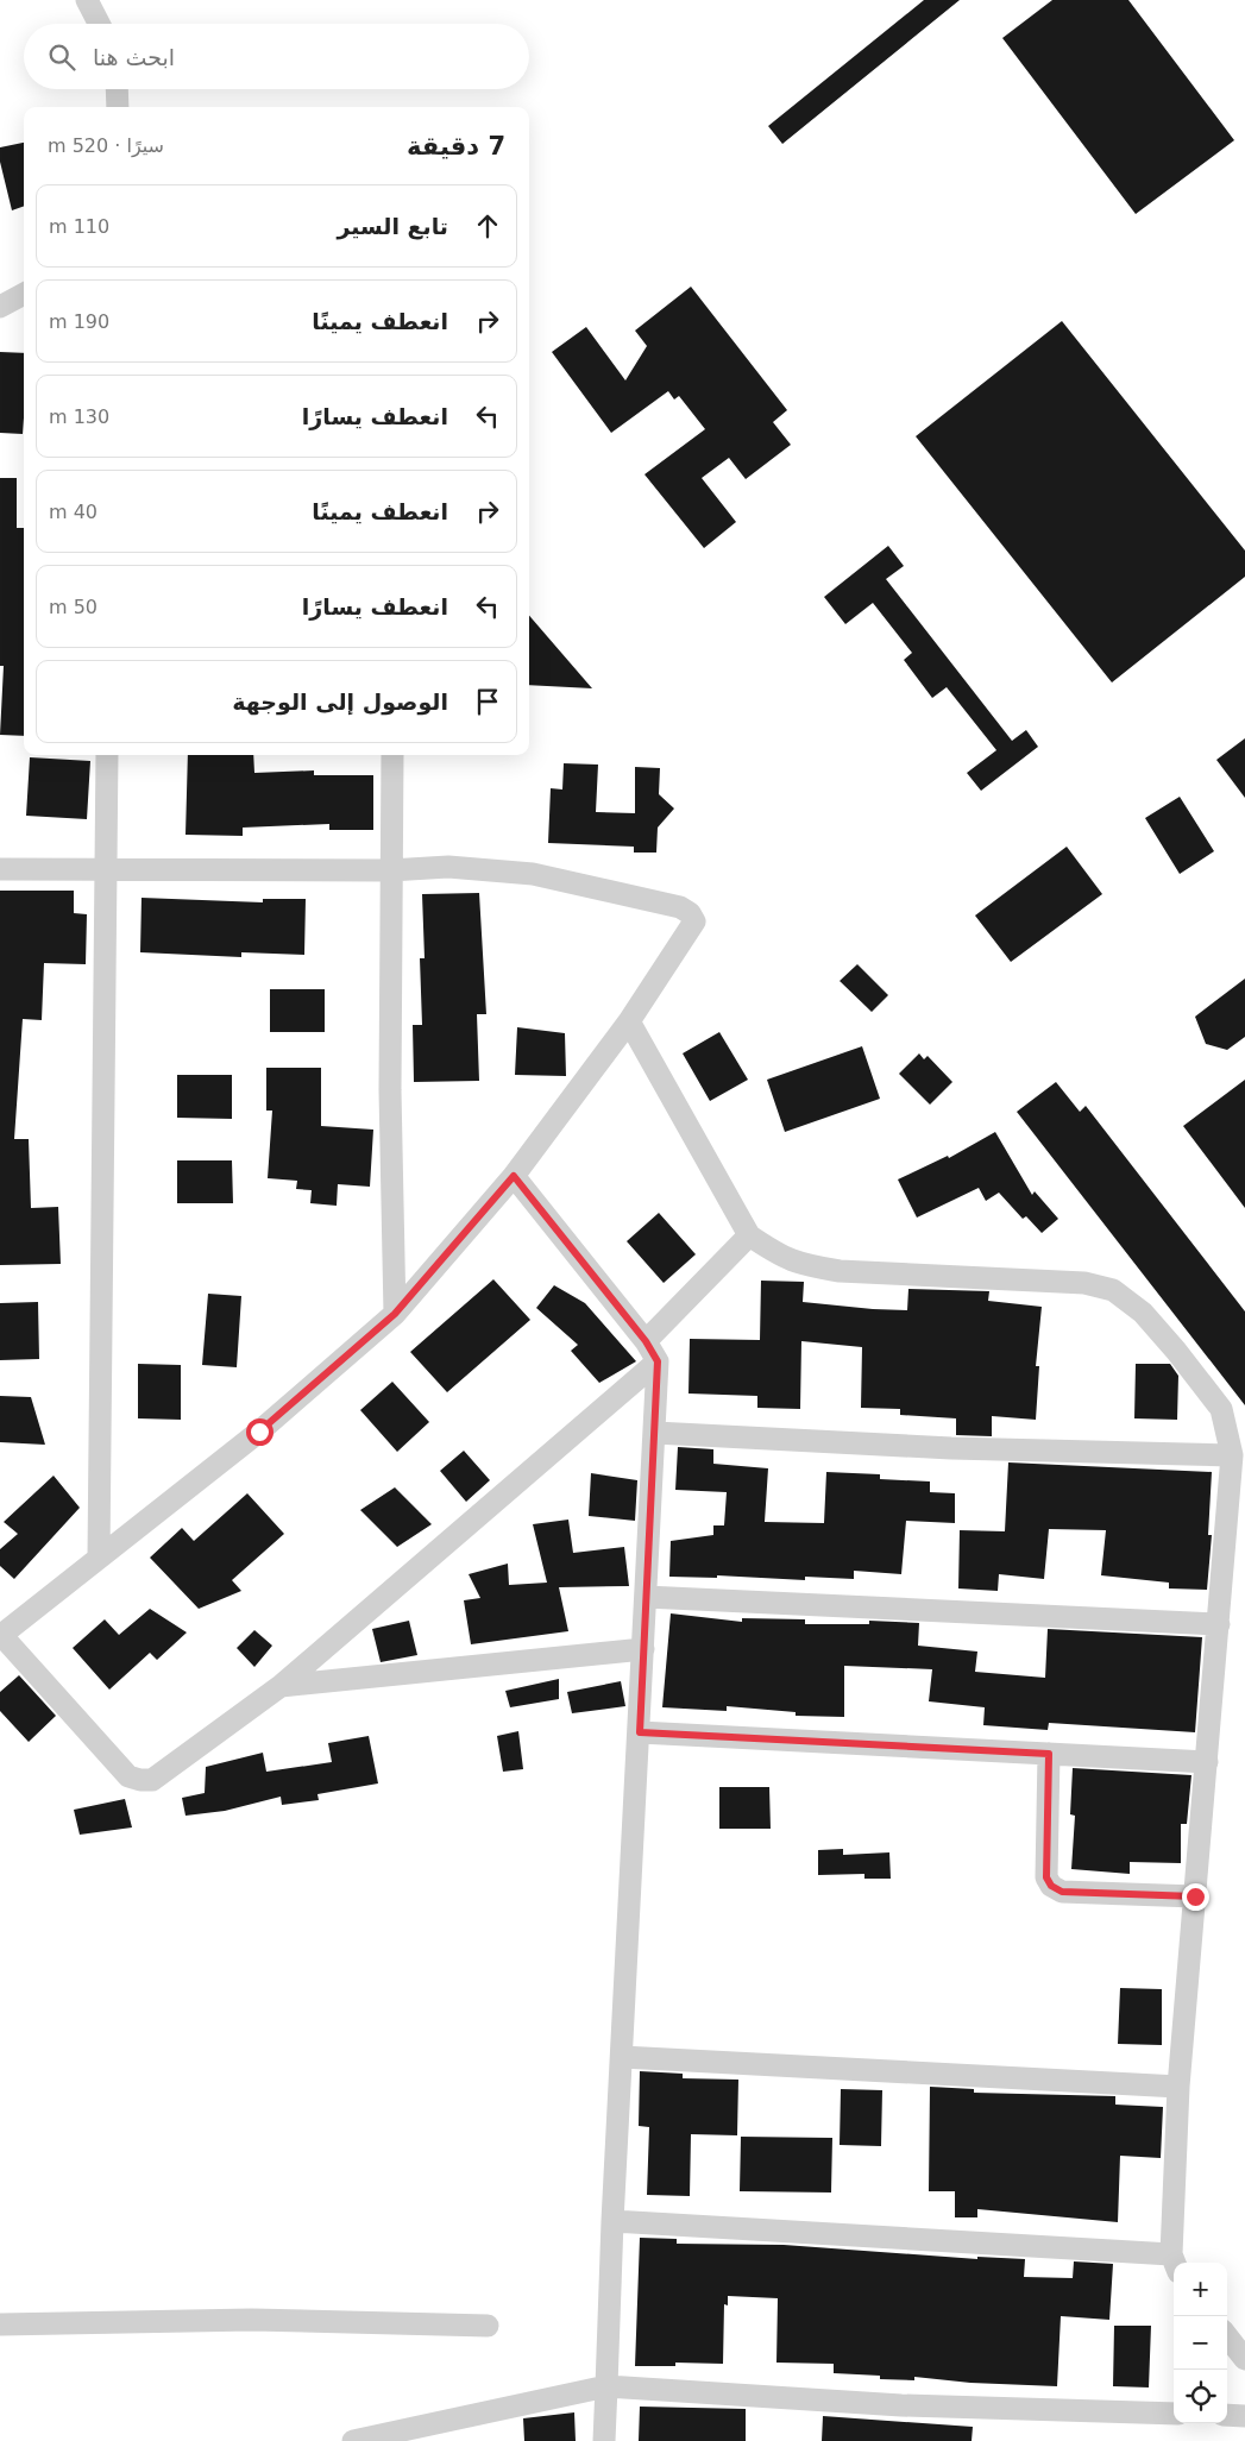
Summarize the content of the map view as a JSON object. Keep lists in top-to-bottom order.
{
  "page": {
    "search": "ابحث هنا",
    "heading": ["7 دقيقة", "سيرًا · 520 m"],
    "list": [
      ["تابع السير", "110 m"],
      ["انعطف يمينًا", "190 m"],
      ["انعطف يسارًا", "130 m"],
      ["انعطف يمينًا", "40 m"],
      ["انعطف يسارًا", "50 m"],
      "الوصول إلى الوجهة"
    ],
    "map_buttons": ["+", "−"]
  }
}
